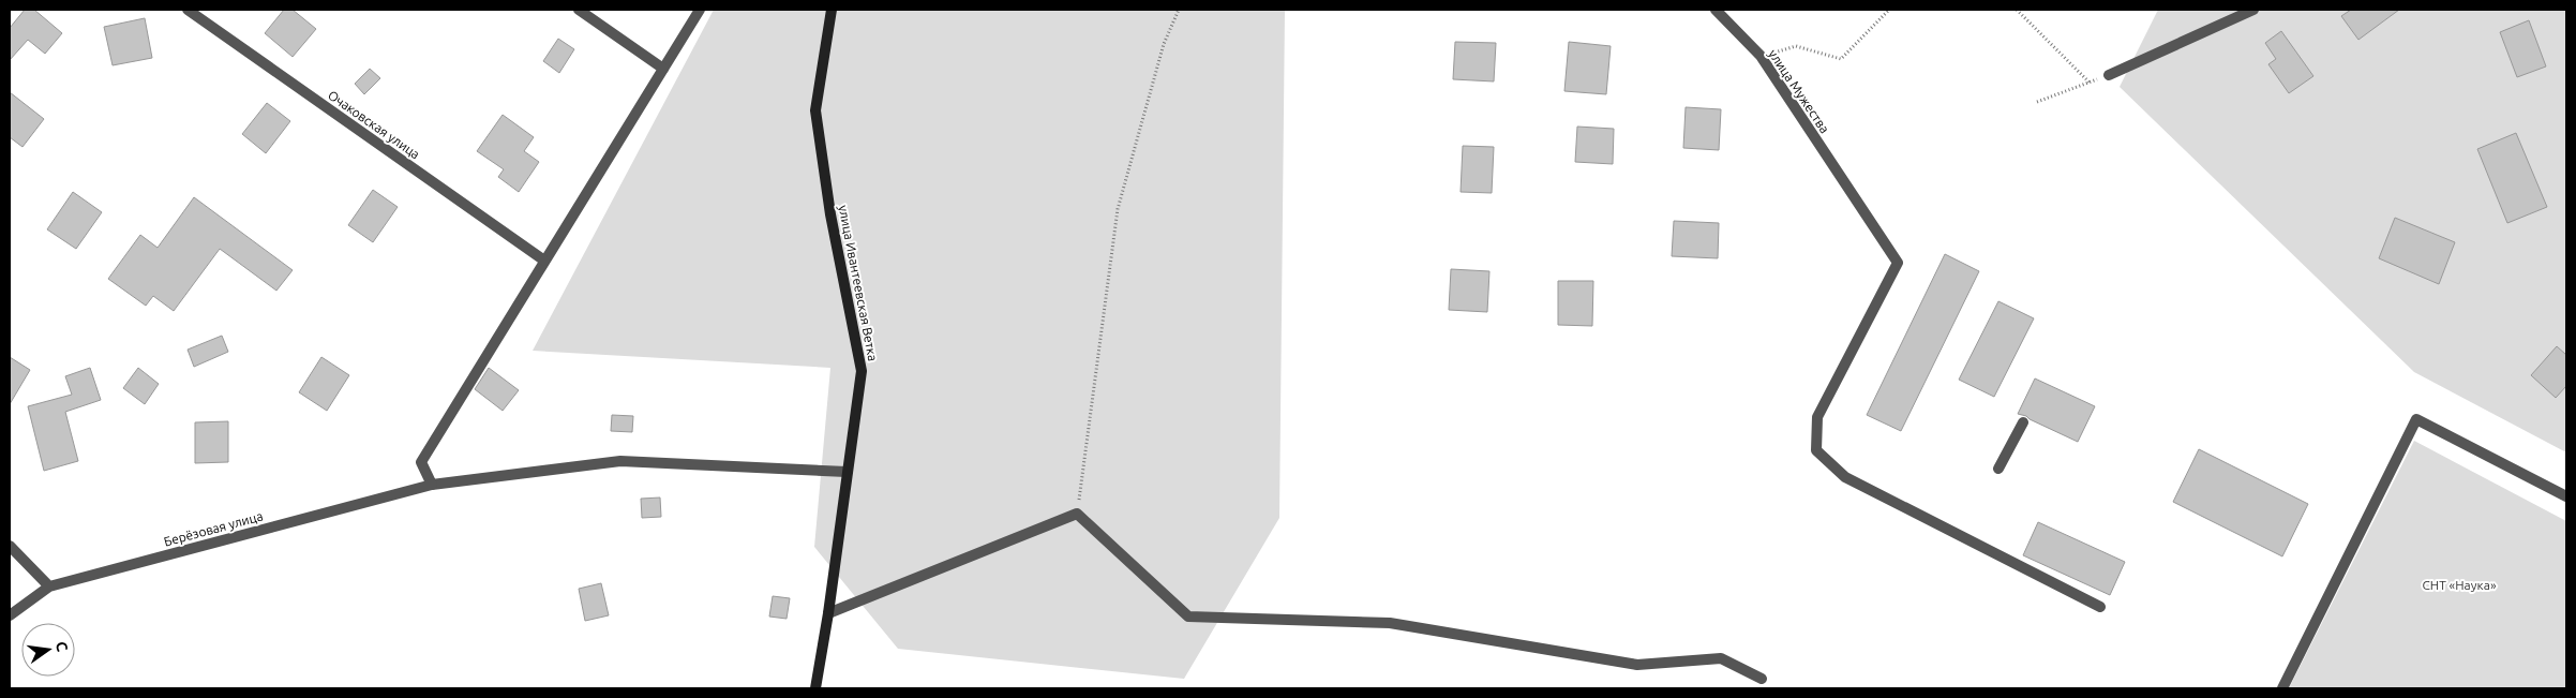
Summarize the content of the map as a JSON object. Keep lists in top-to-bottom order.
{
  "streets": {
    "main road": ["улица Ивантеевская Ветка"],
    "street": ["улица Мужества", "Очаковская улица", "Берёзовая улица"]
  },
  "crossings": [
    ["улица Ивантеевская Ветка", "Берёзовая улица"]
  ],
  "parks": ["СНТ «Наука»"],
  "north": "right"
}
